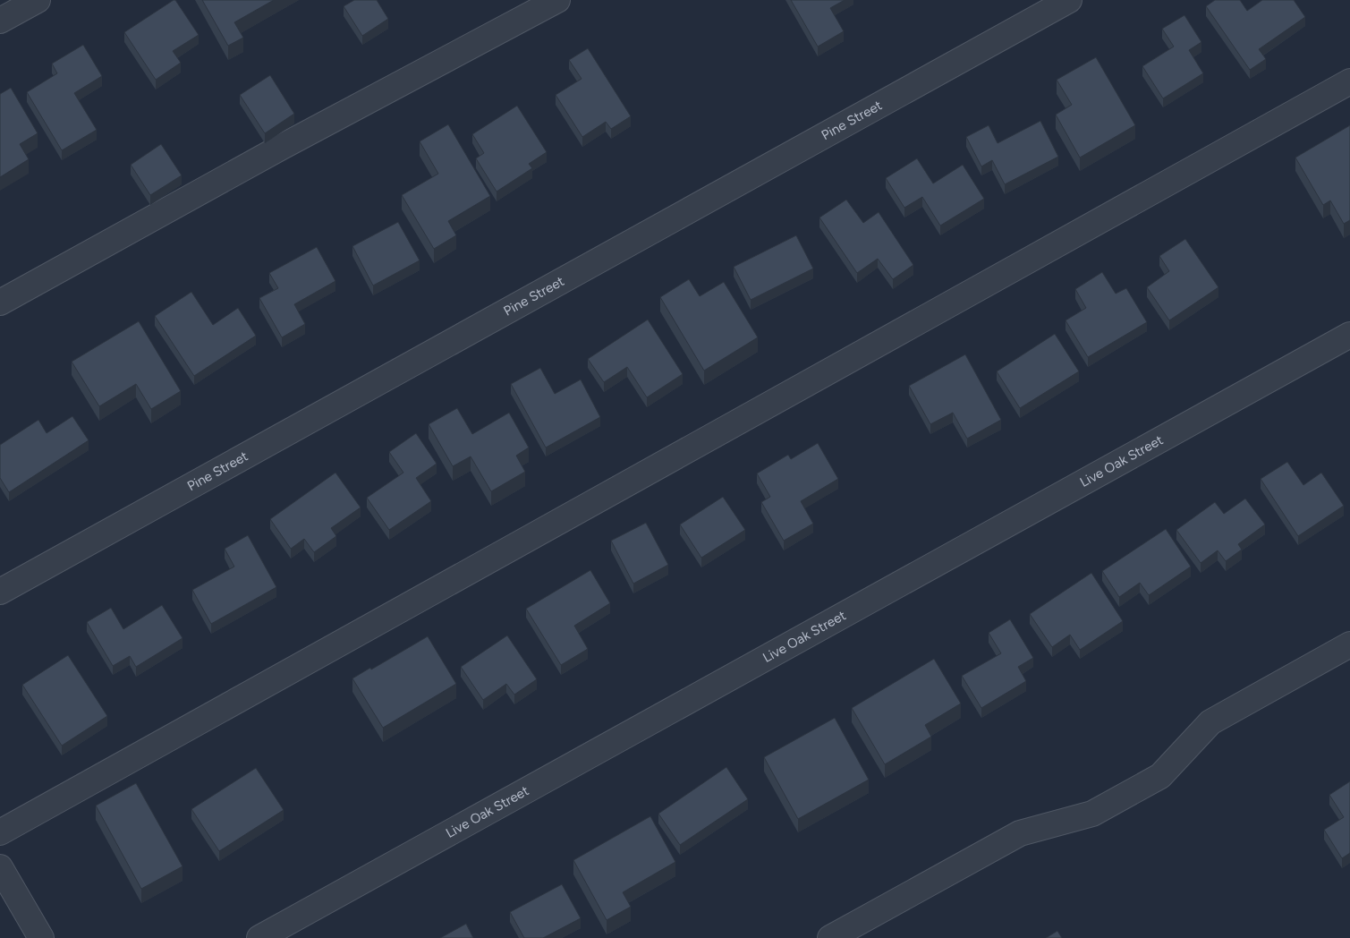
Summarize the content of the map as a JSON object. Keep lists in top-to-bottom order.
{
  "streets": {
    "street": ["Pine Street", "Live Oak Street"]
  }
}
